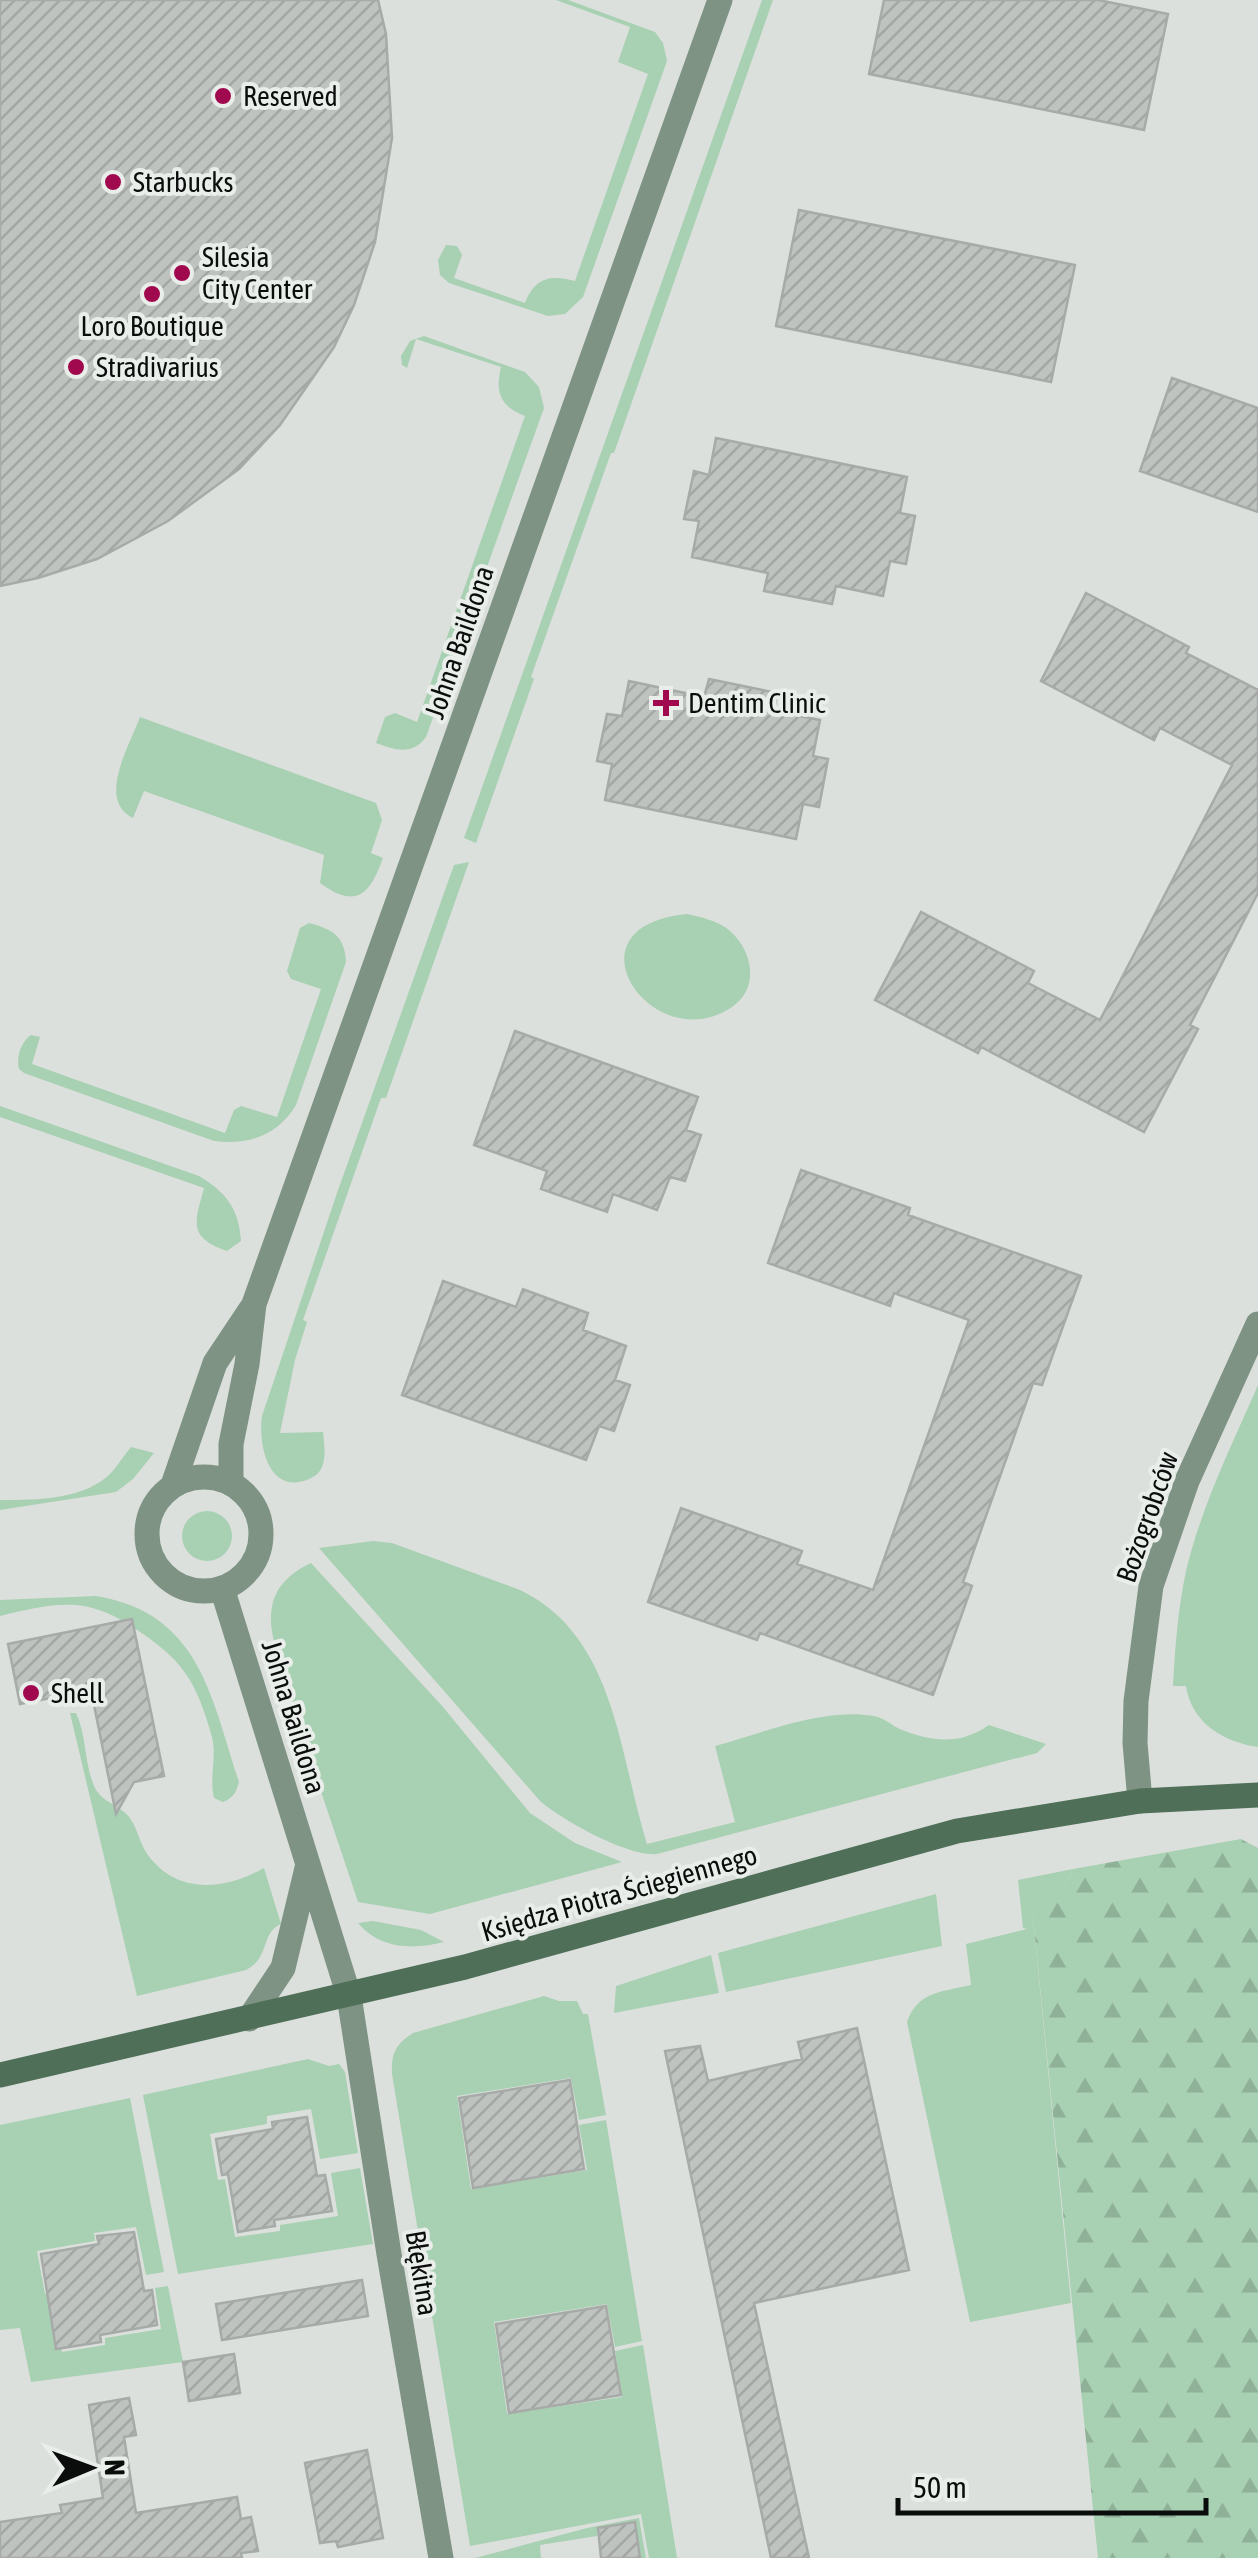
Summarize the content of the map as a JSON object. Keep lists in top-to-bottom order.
{
  "streets": {
    "street": [
      "Johna Baildona",
      "Bożogrobców",
      "Księdza Piotra Ściegiennego",
      "Błękitna"
    ]
  },
  "crossings": [
    ["Johna Baildona", "Księdza Piotra Ściegiennego"],
    ["Johna Baildona", "Błękitna"],
    ["Bożogrobców", "Księdza Piotra Ściegiennego"],
    ["Księdza Piotra Ściegiennego", "Błękitna"]
  ],
  "places": {
    "other": [
      "Reserved",
      "Starbucks",
      "Silesia City Center",
      "Loro Boutique",
      "Stradivarius",
      "Shell"
    ],
    "health": ["Dentim Clinic"]
  },
  "scale_bar": "50 m",
  "north": "right"
}
